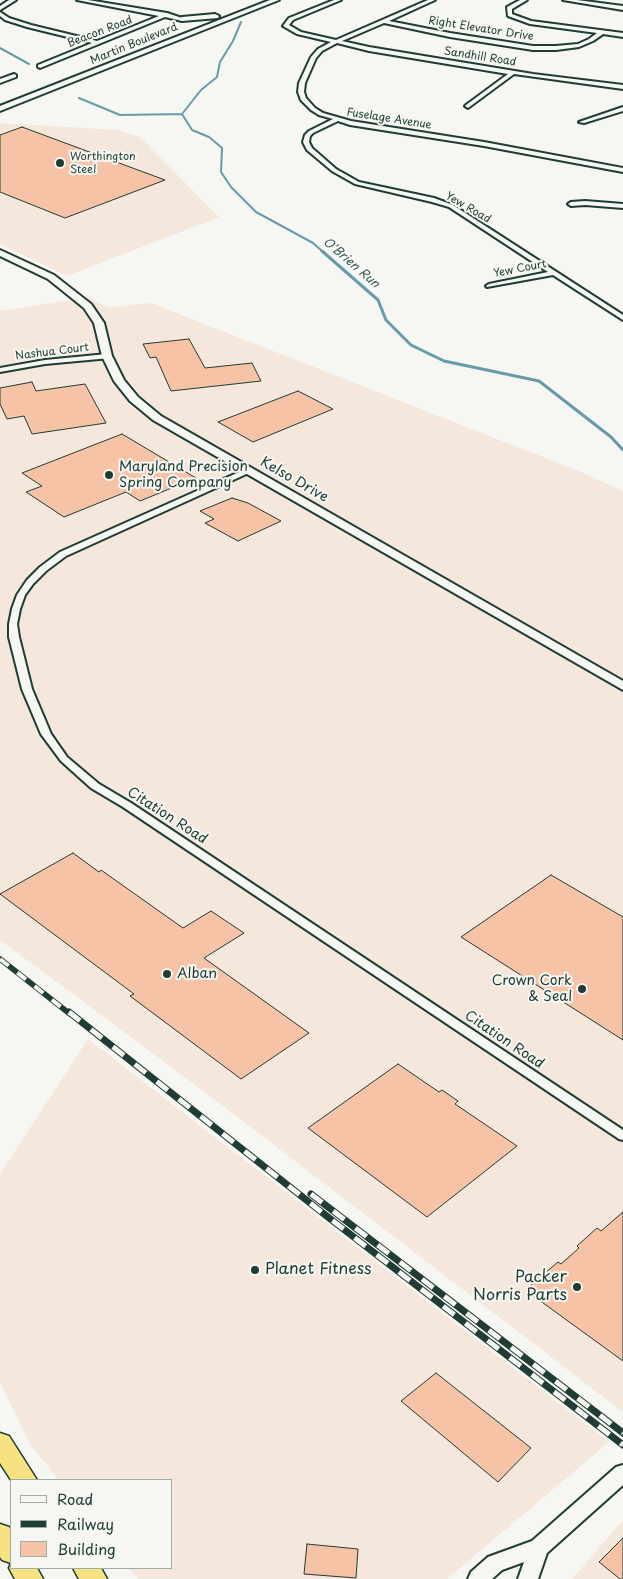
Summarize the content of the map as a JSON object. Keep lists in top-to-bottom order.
{
  "streets": {
    "main road": ["Martin Boulevard", "Kelso Drive"],
    "street": [
      "Right Elevator Drive",
      "Beacon Road",
      "Sandhill Road",
      "Fuselage Avenue",
      "Yew Road",
      "Yew Court",
      "Nashua Court",
      "Citation Road"
    ]
  },
  "crossings": [
    ["Right Elevator Drive", "Fuselage Avenue"],
    ["Sandhill Road", "Fuselage Avenue"],
    ["Fuselage Avenue", "Yew Road"],
    ["Yew Road", "Yew Court"],
    ["Nashua Court", "Kelso Drive"],
    ["Kelso Drive", "Citation Road"]
  ],
  "water": ["O'Brien Run"],
  "places": [
    "Worthington Steel",
    "Maryland Precision Spring Company",
    "Alban",
    "Crown Cork & Seal",
    "Planet Fitness",
    "Packer Norris Parts"
  ],
  "legend": ["Road", "Railway", "Building"]
}
